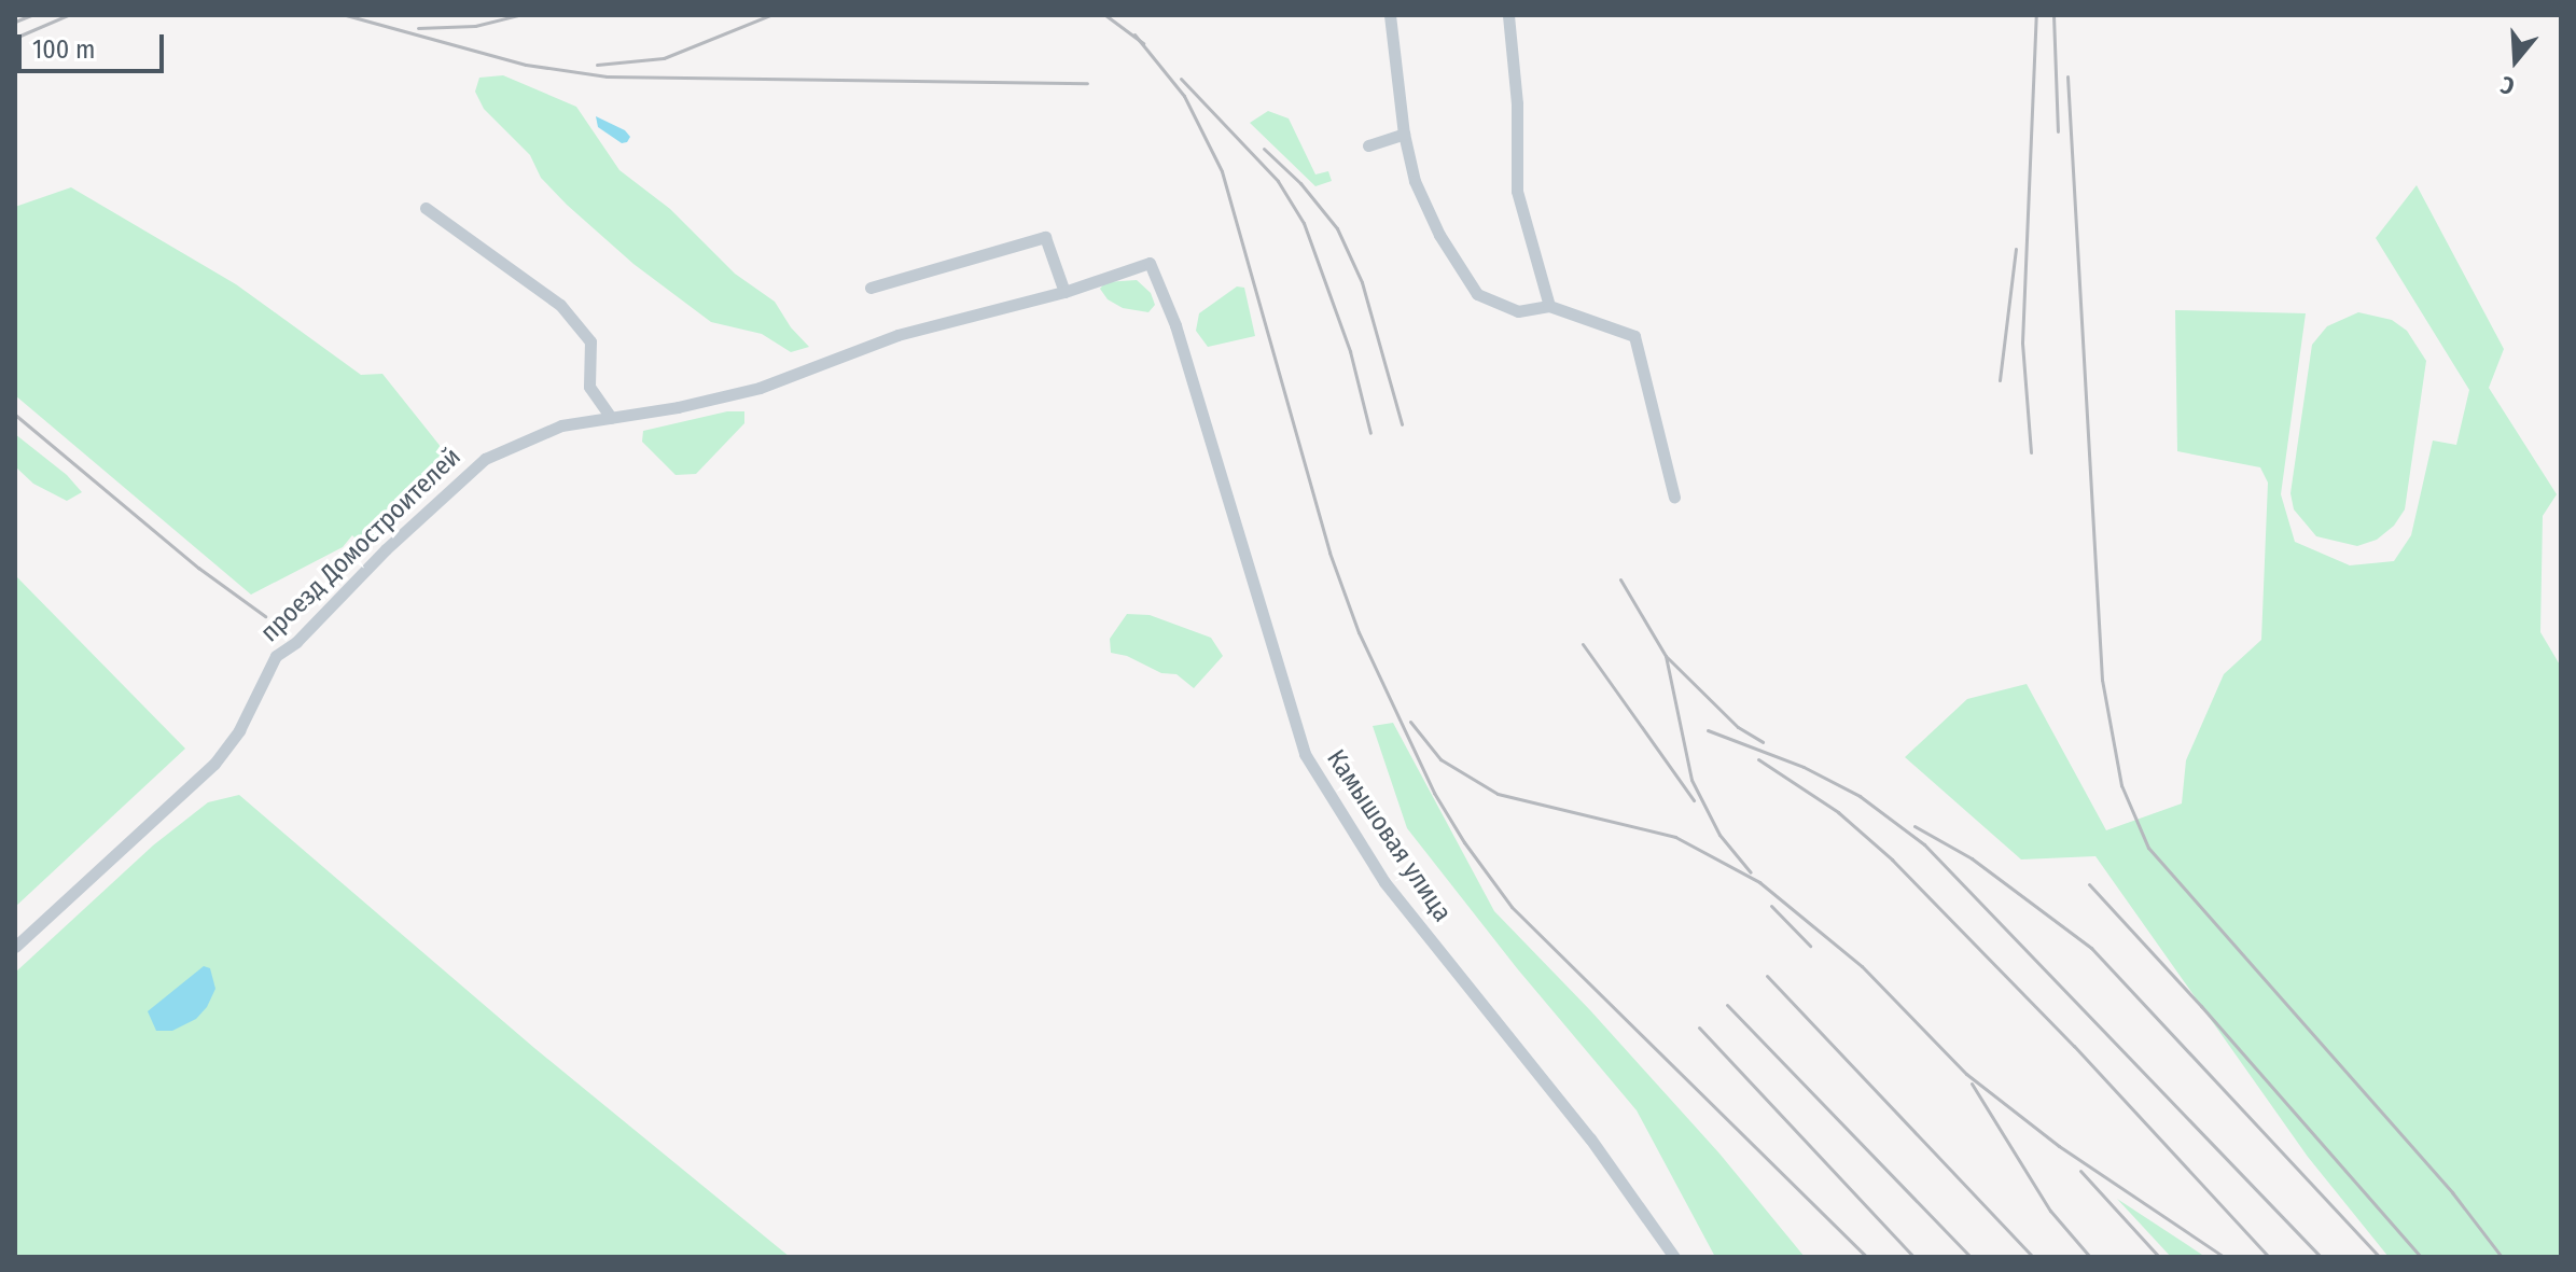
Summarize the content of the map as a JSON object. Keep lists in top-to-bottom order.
{
  "streets": {
    "street": ["проезд Домостроителей", "Камышовая улица"]
  },
  "crossings": [
    ["проезд Домостроителей", "Камышовая улица"]
  ],
  "scale_bar": "100 m",
  "north": "bottom"
}
